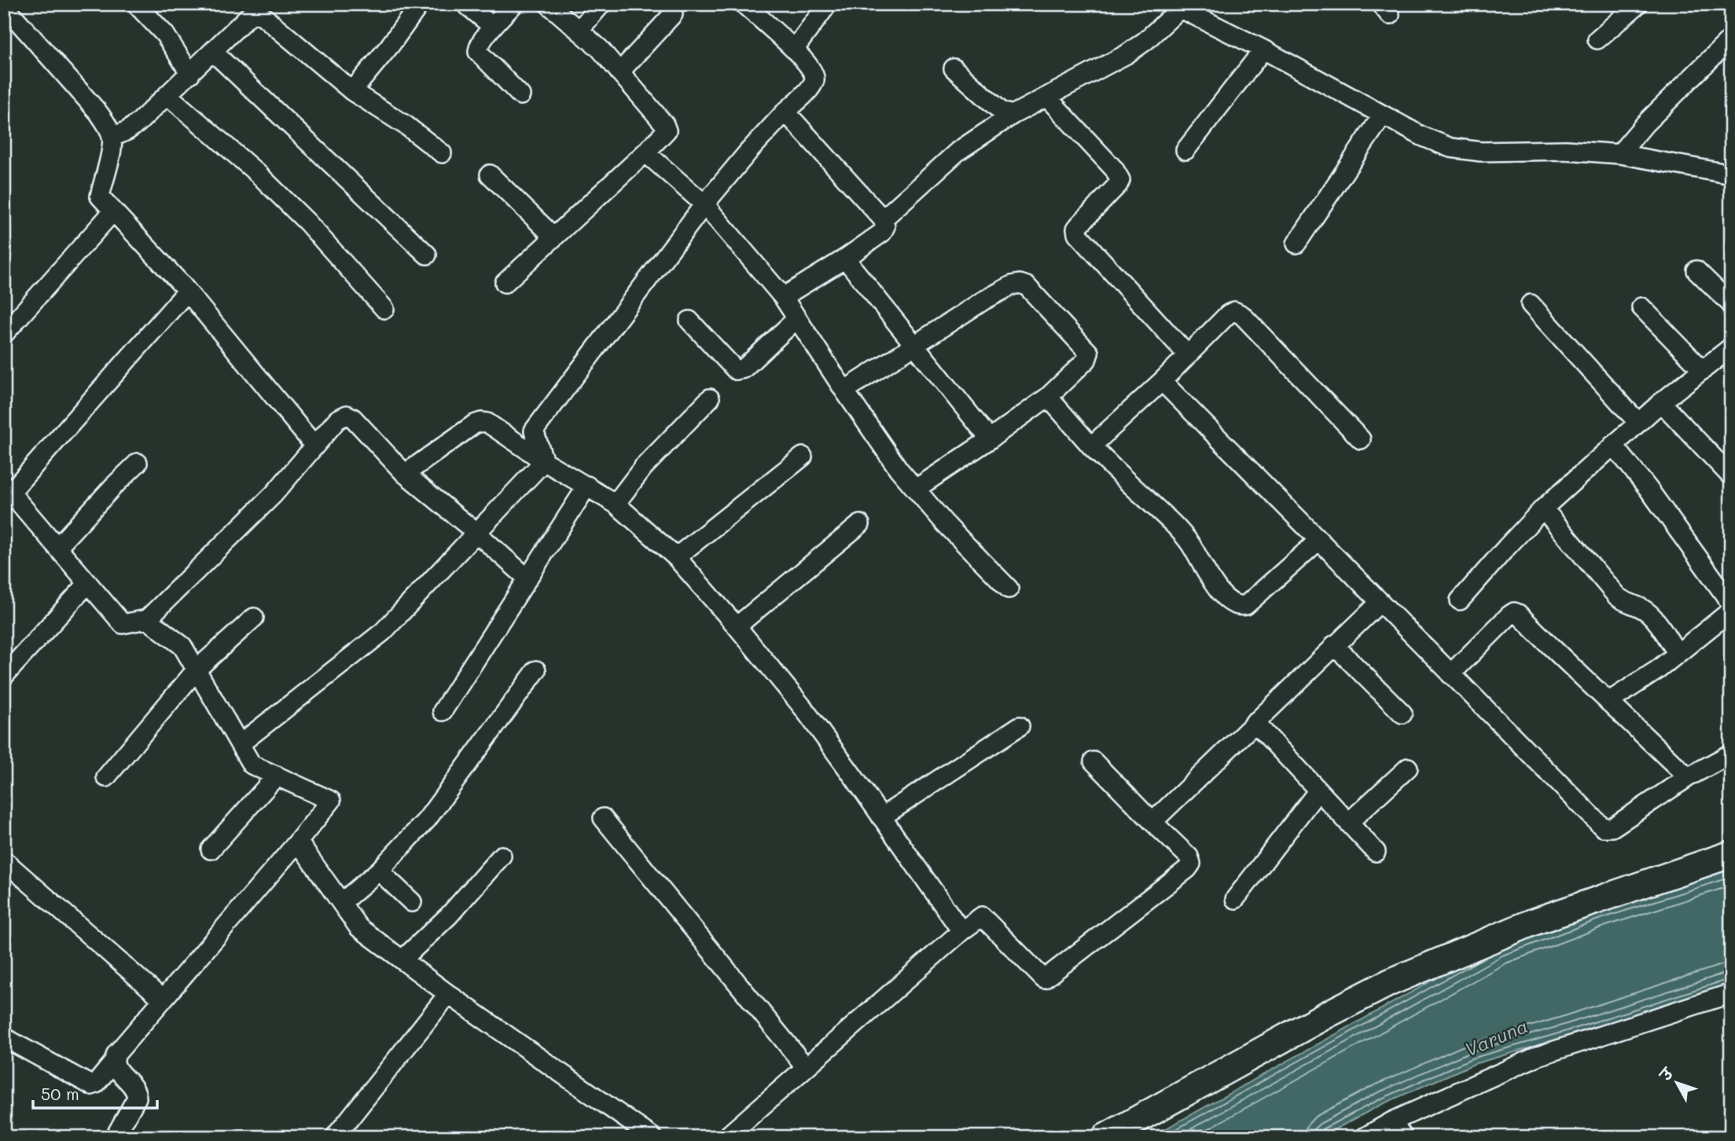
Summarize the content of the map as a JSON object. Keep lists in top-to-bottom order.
{
  "water": ["Varuna"],
  "scale_bar": "50 m",
  "north": "top left"
}
